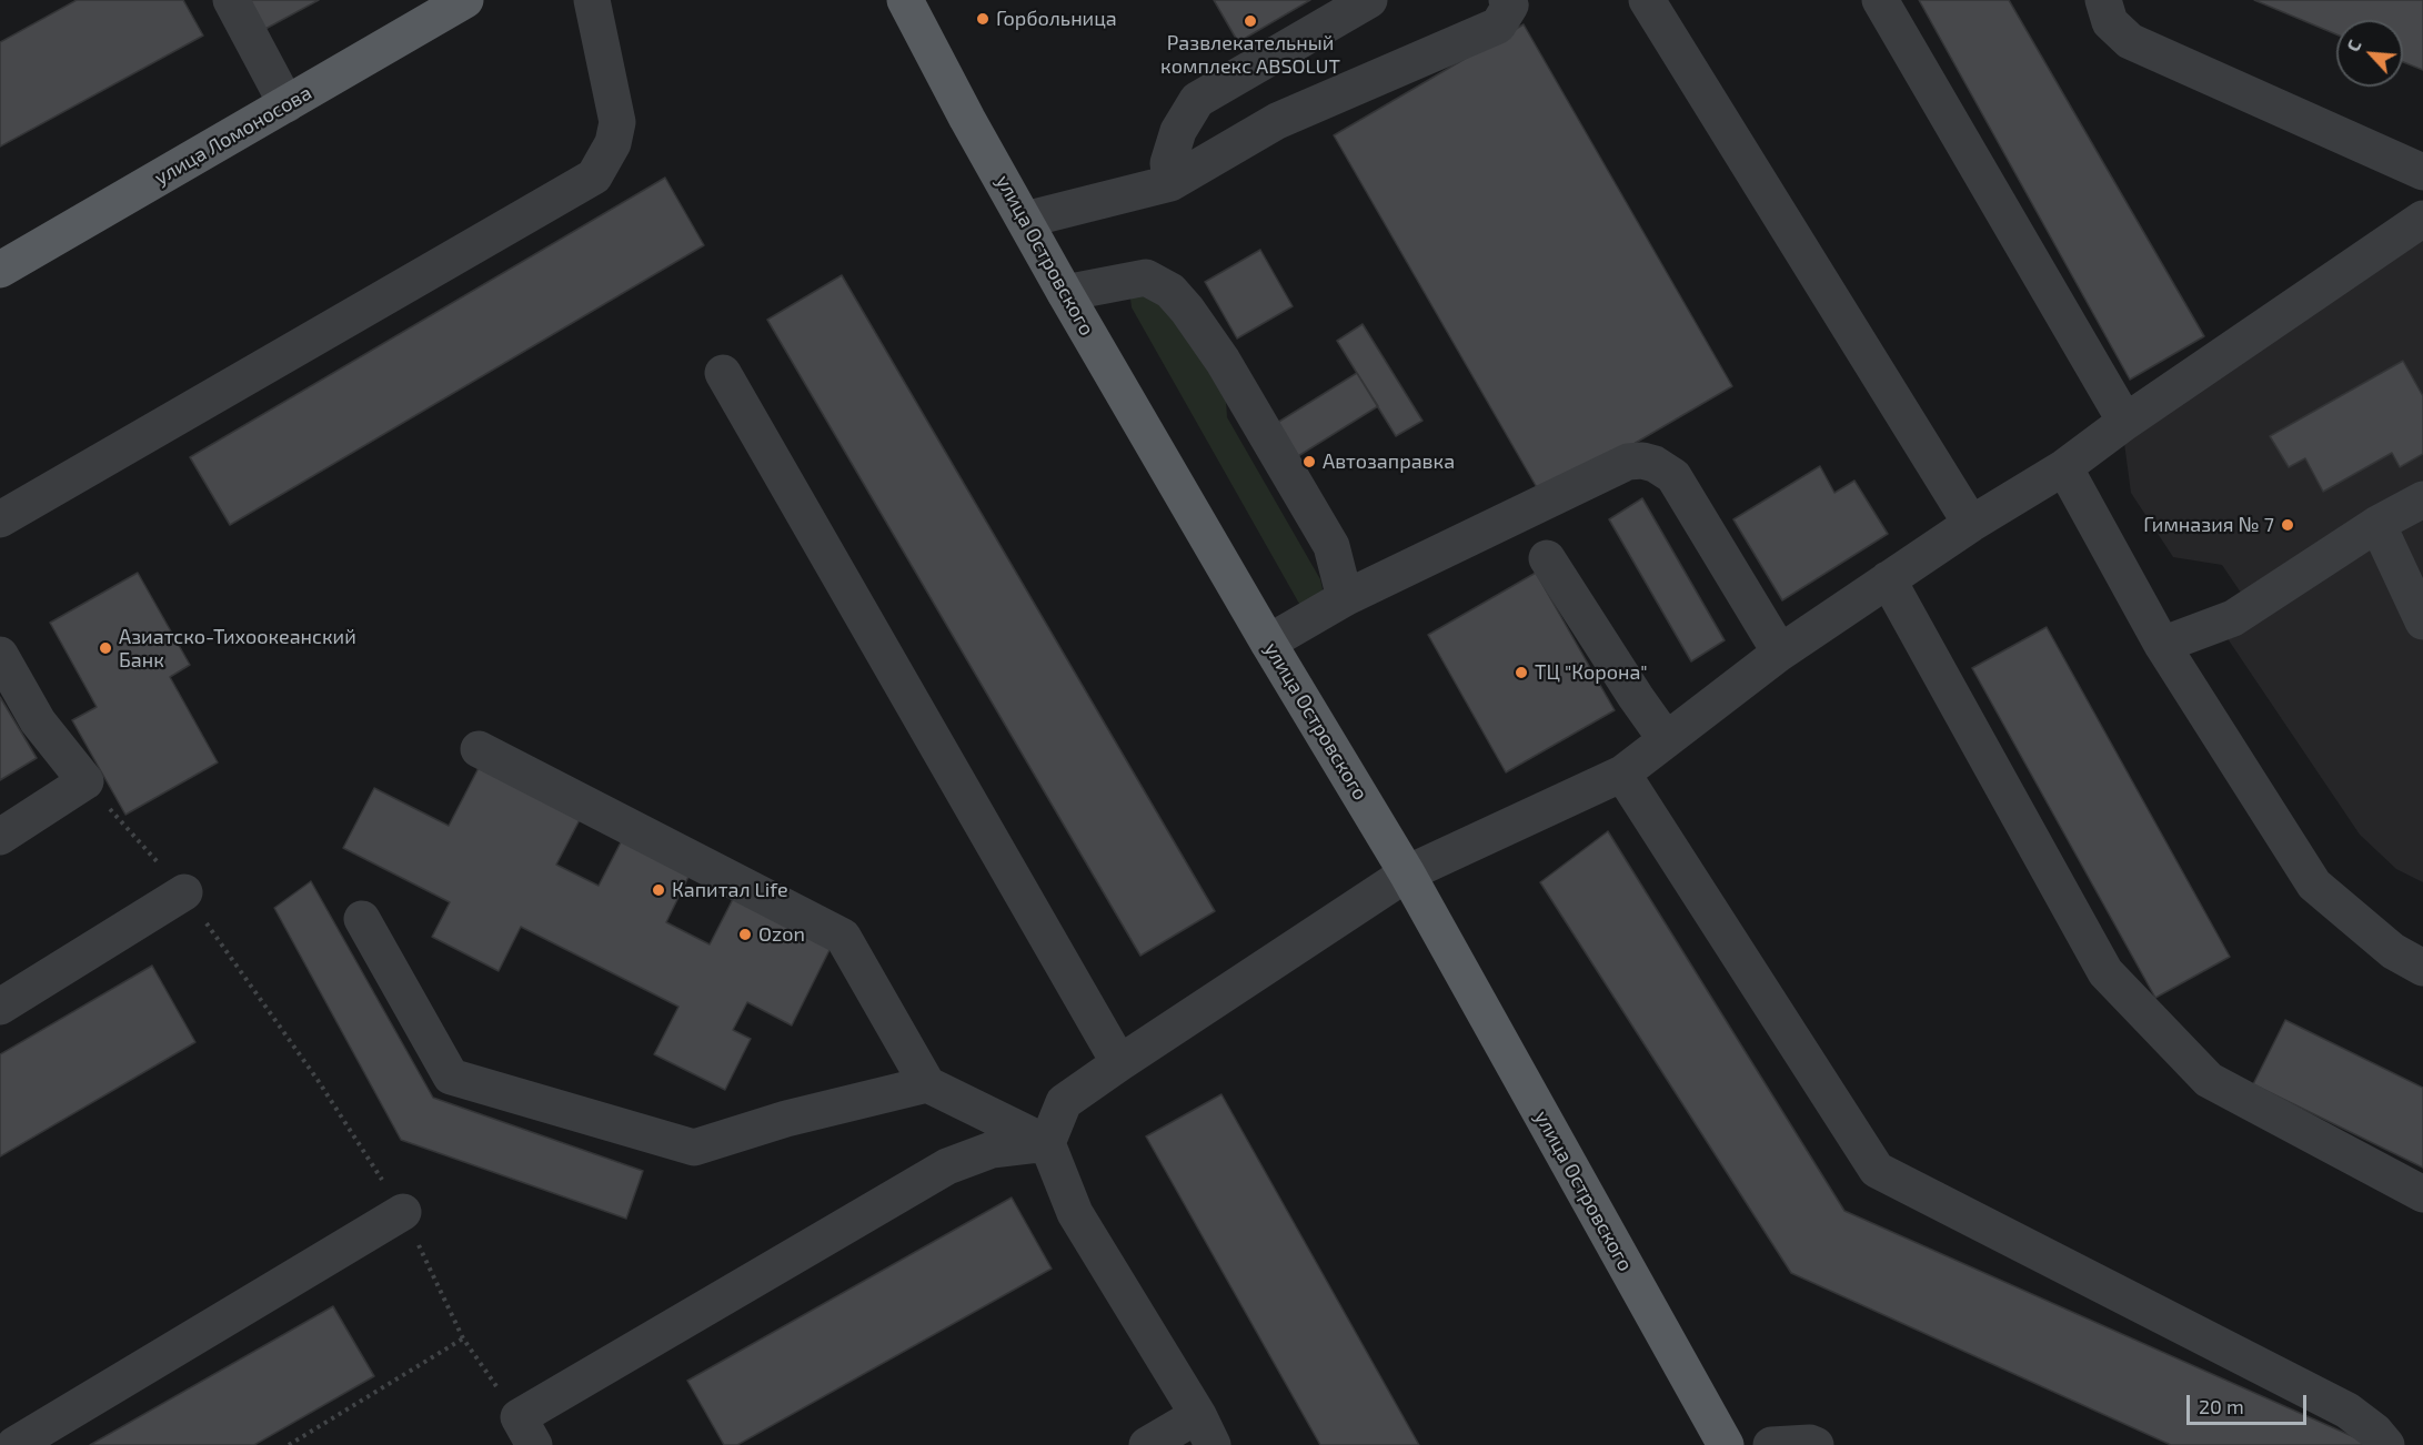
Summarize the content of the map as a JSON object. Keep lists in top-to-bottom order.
{
  "streets": {
    "main road": ["улица Ломоносова", "улица Островского"]
  },
  "places": [
    "Горбольница",
    "Развлекательный комплекс ABSOLUT",
    "Автозаправка",
    "Гимназия № 7",
    "Азиатско-Тихоокеанский Банк",
    "ТЦ \"Корона\"",
    "Капитал Life",
    "Ozon"
  ],
  "scale_bar": "20 m",
  "north": "top left"
}
